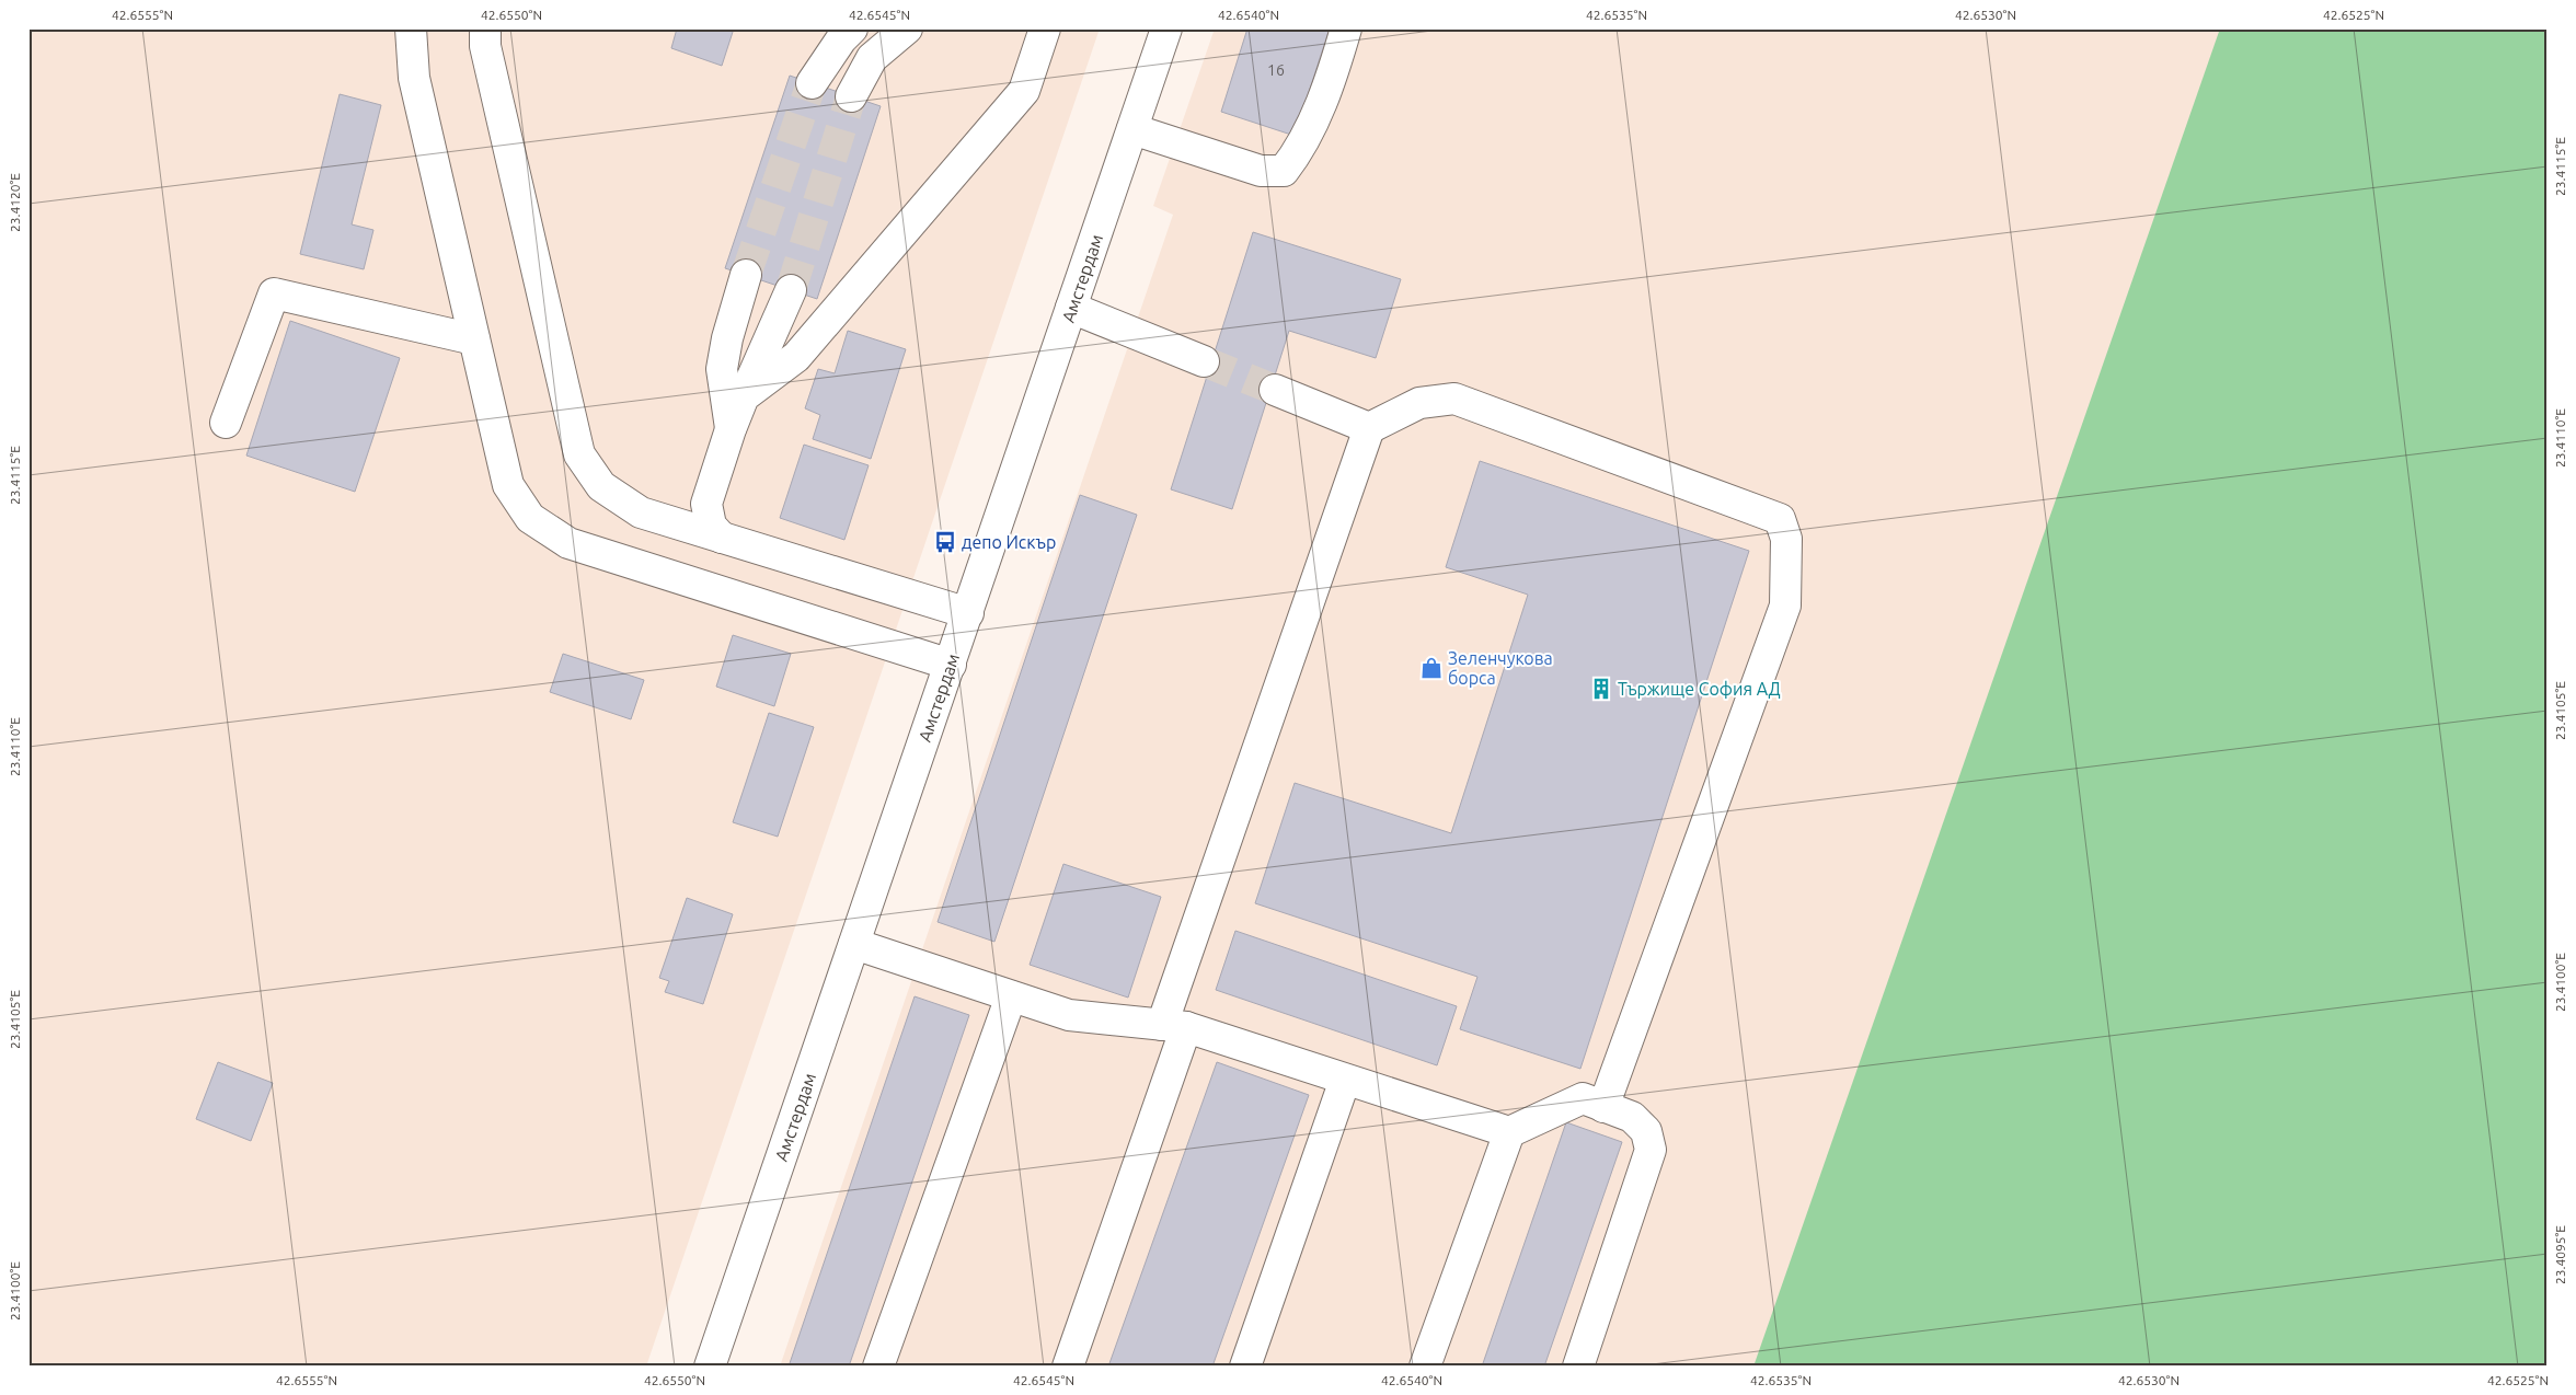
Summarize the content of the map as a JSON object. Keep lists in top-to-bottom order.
{
  "streets": {
    "street": ["Амстердам"]
  },
  "places": {
    "bus stop": ["депо Искър"],
    "shop": ["Зеленчукова борса"],
    "building": ["Тържище София АД"]
  },
  "house_numbers": ["16"],
  "coordinates": [
    "42.6555°N",
    "42.6550°N",
    "42.6545°N",
    "42.6540°N",
    "42.6535°N",
    "42.6530°N",
    "42.6525°N",
    "23.4115°E",
    "23.4120°E",
    "23.4110°E",
    "23.4105°E",
    "23.4100°E",
    "23.4095°E"
  ]
}
